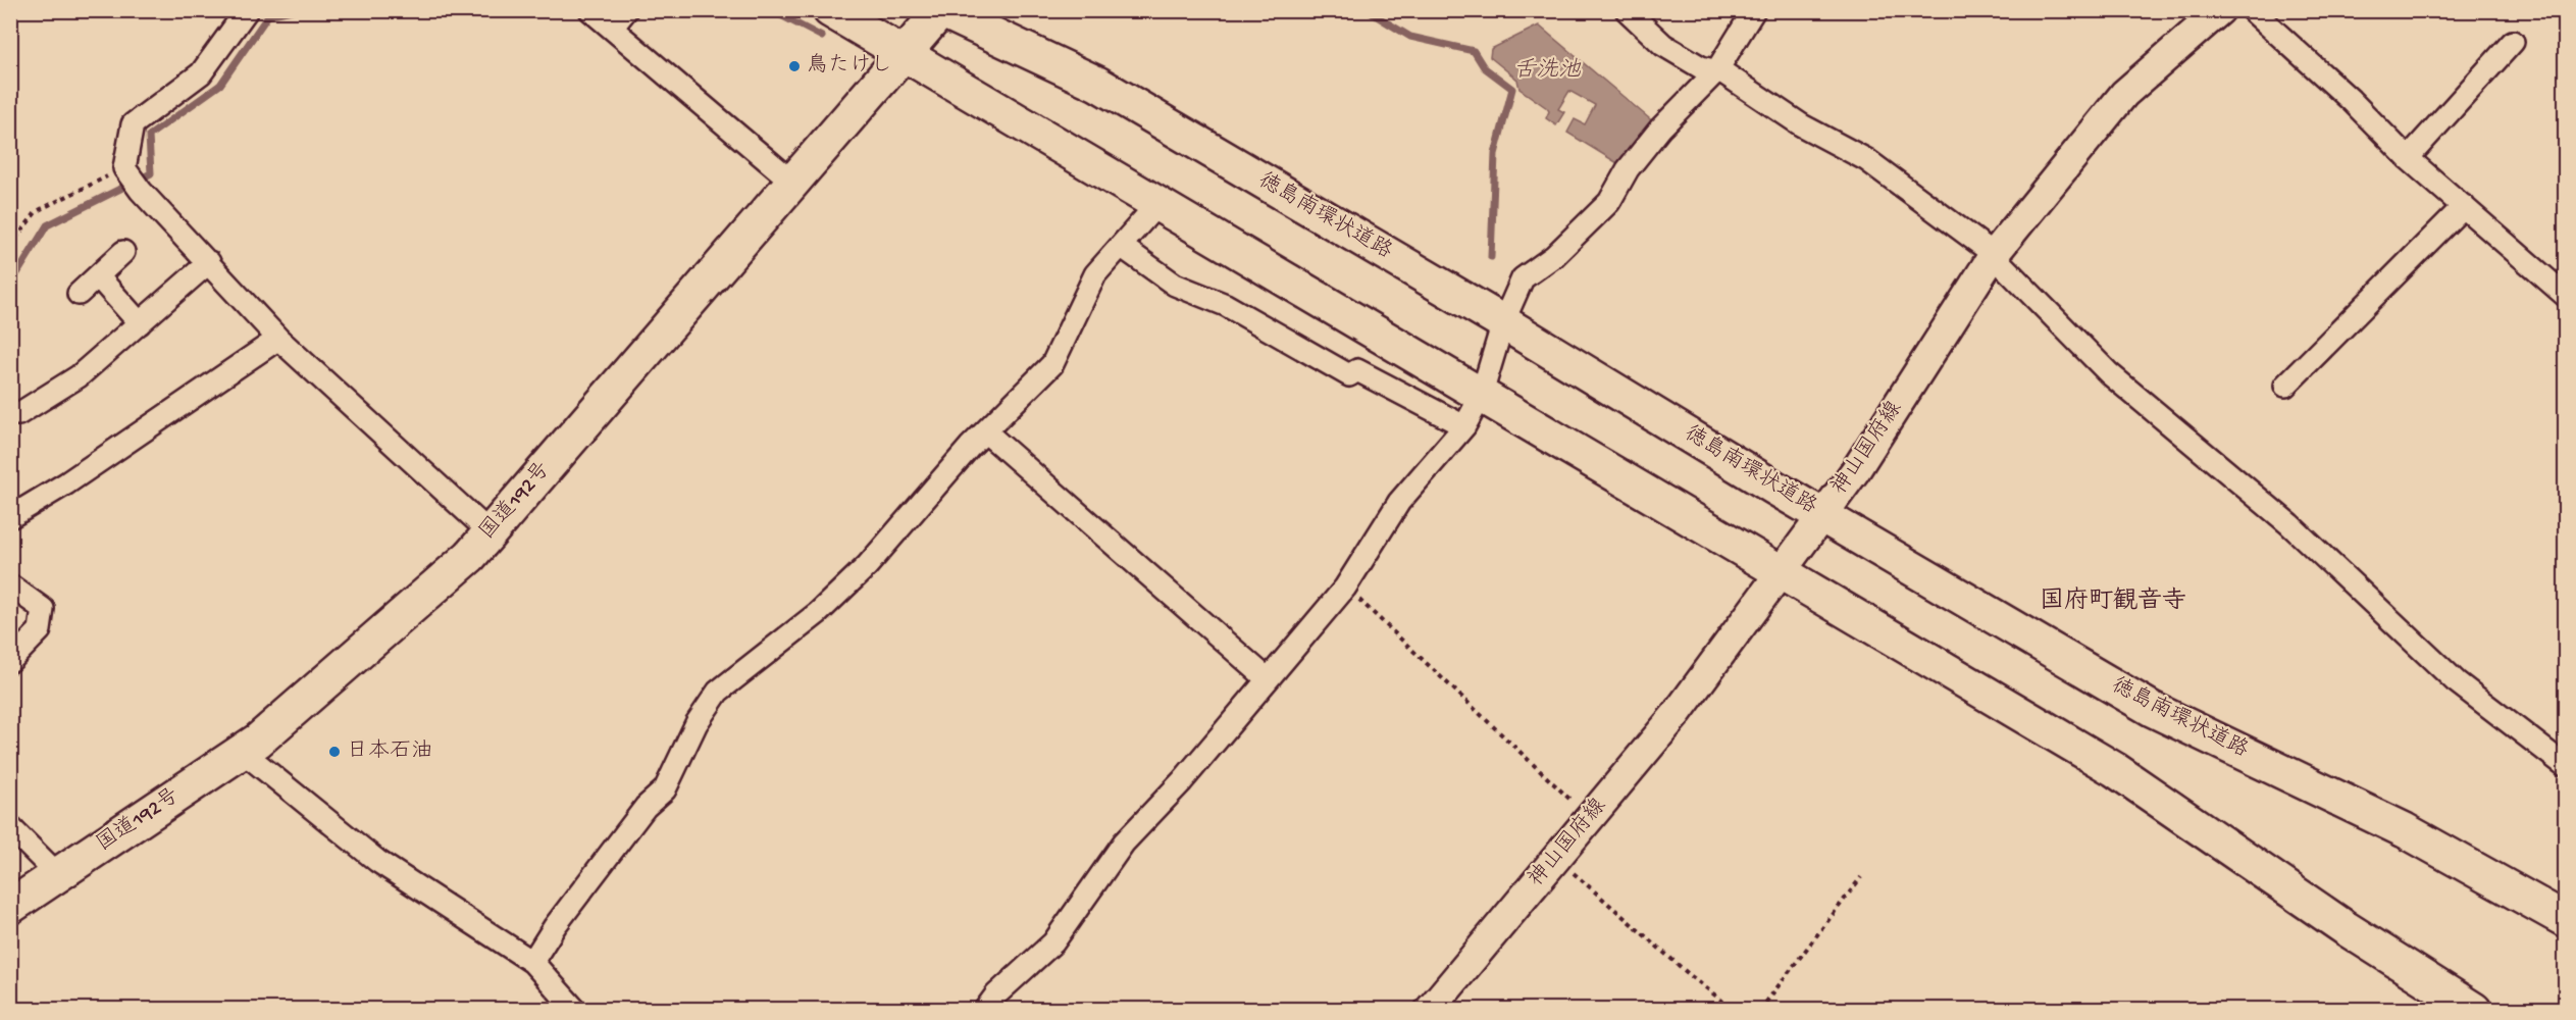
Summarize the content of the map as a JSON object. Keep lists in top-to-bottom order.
{
  "streets": {
    "main road": ["徳島南環状道路", "神山国府線", "国道192号"]
  },
  "crossings": [
    ["徳島南環状道路", "神山国府線"],
    ["徳島南環状道路", "国道192号"]
  ],
  "districts": ["国府町観音寺"],
  "water": ["舌洗池"],
  "places": ["鳥たけし", "日本石油"]
}
